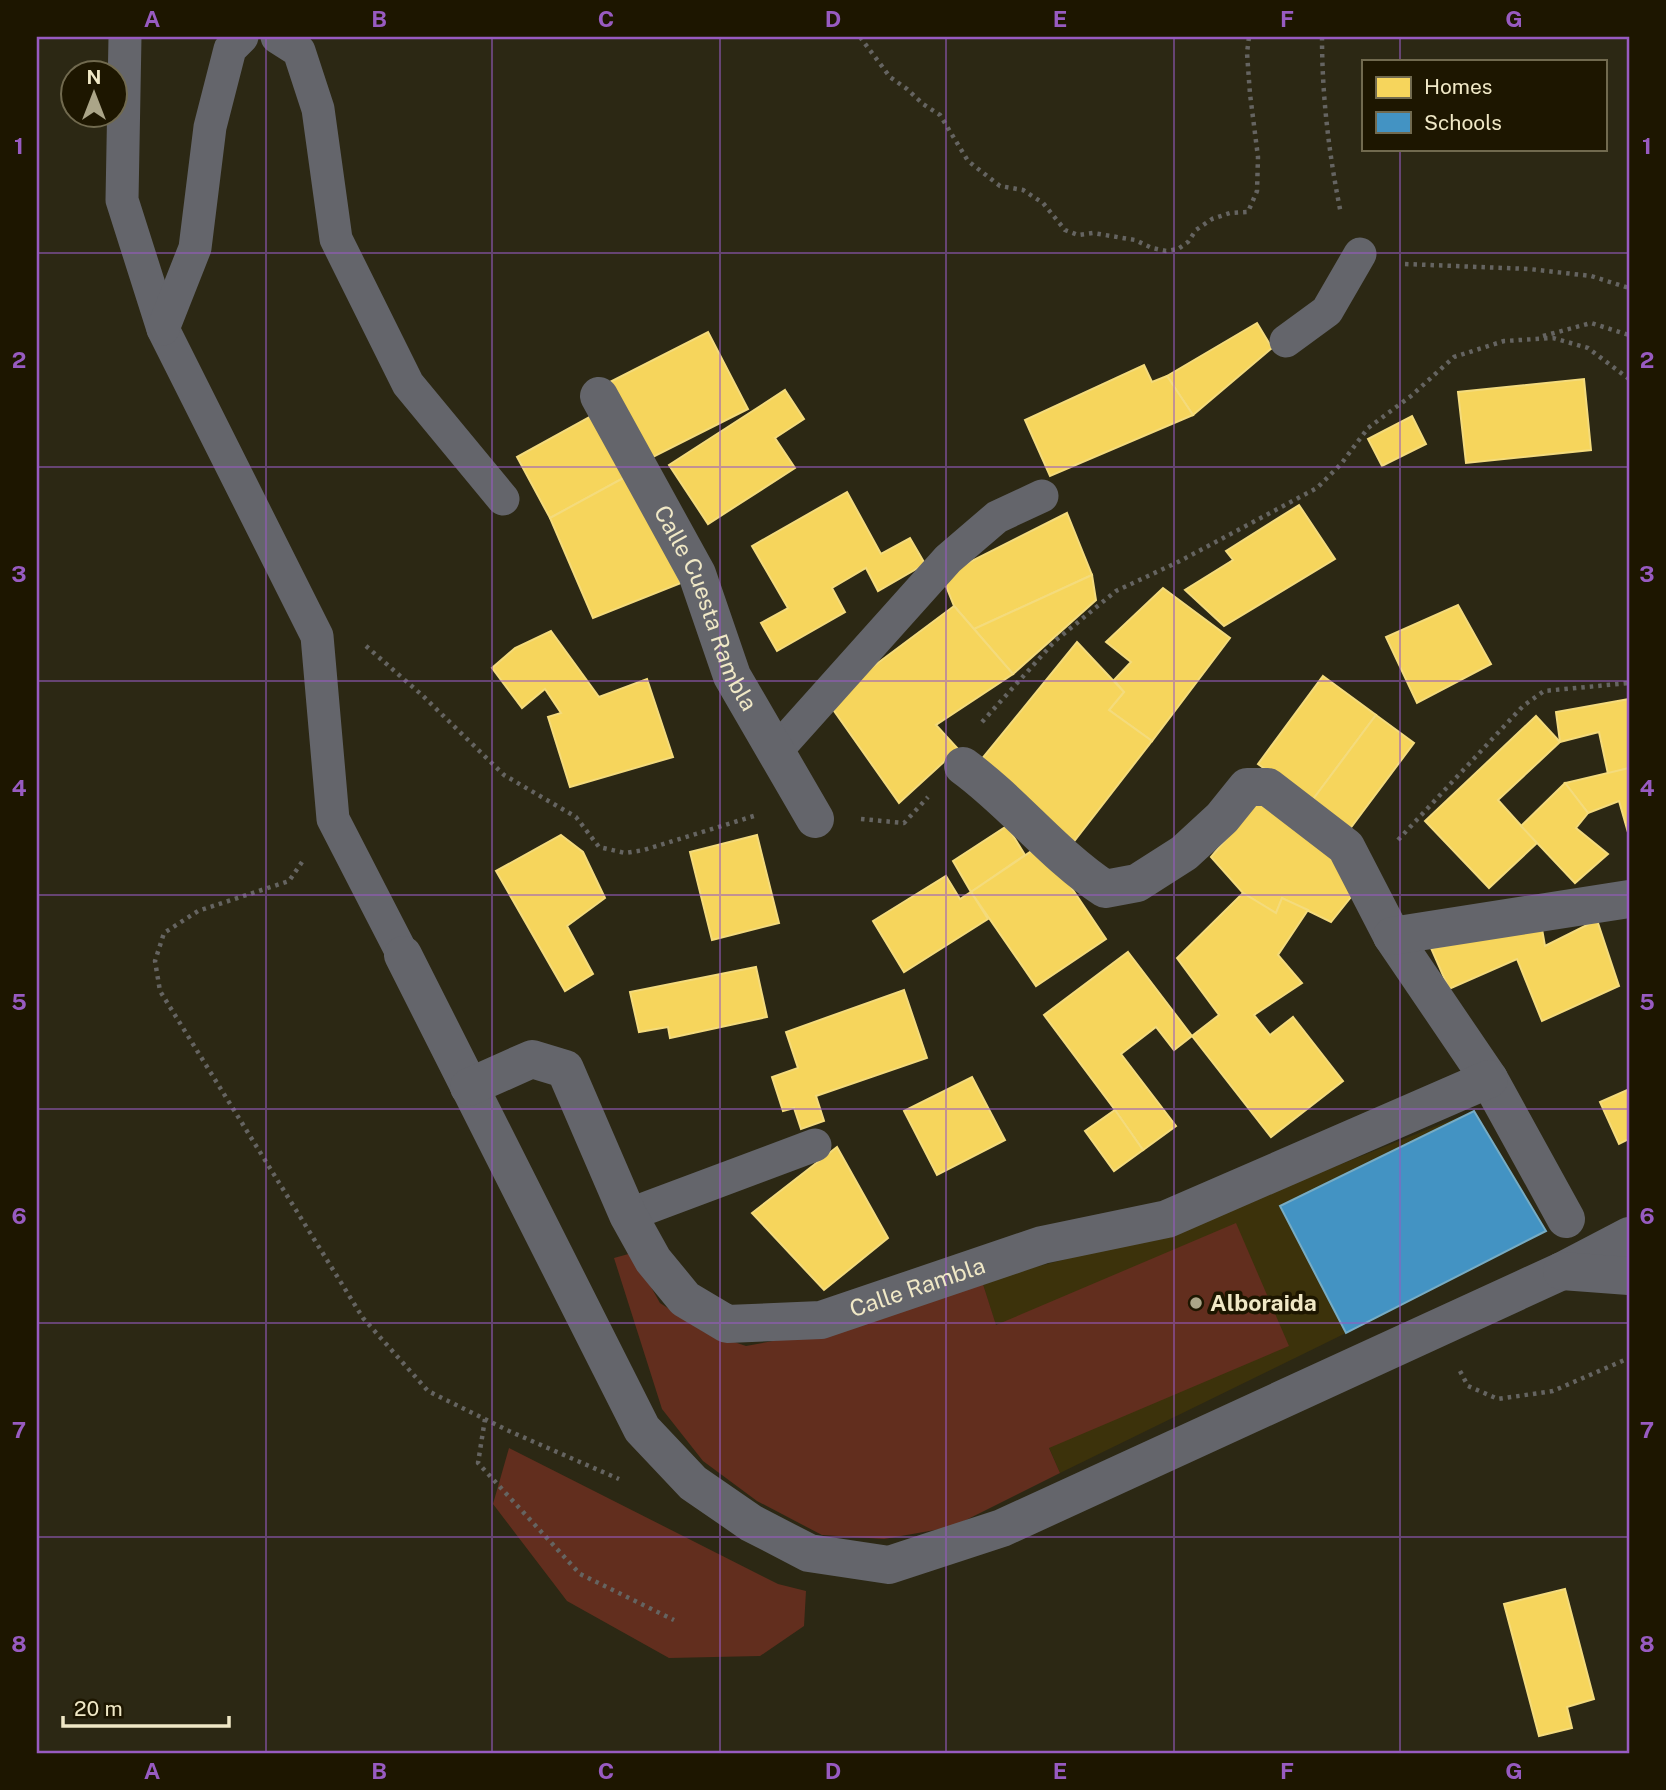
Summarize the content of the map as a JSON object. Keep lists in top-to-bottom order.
{
  "streets": {
    "street": ["Calle Cuesta Rambla", "Calle Rambla"]
  },
  "places": ["Alboraida"],
  "legend": ["Homes", "Schools"],
  "scale_bar": "20 m",
  "north": "top",
  "grid": {
    "columns": [
      "A",
      "B",
      "C",
      "D",
      "E",
      "F",
      "G"
    ],
    "rows": [
      "1",
      "2",
      "3",
      "4",
      "5",
      "6",
      "7",
      "8"
    ]
  }
}
